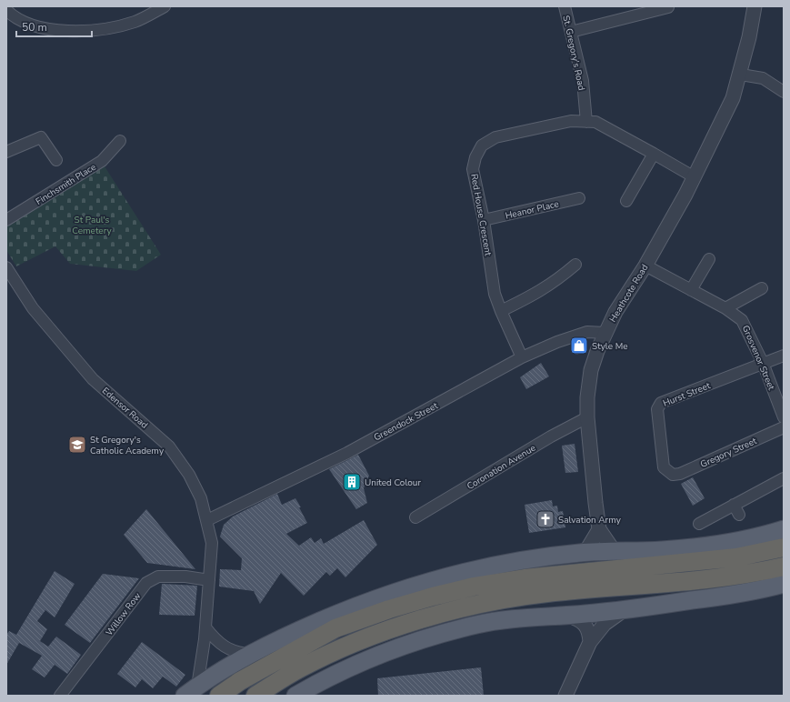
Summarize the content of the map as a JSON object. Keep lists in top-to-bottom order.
{
  "streets": {
    "street": [
      "St. Gregory's Road",
      "Finchsmith Place",
      "Heanor Place",
      "Red House Crescent",
      "Heathcote Road",
      "Grosvenor Street",
      "Hurst Street",
      "Edensor Road",
      "Greendock Street",
      "Gregory Street",
      "Coronation Avenue",
      "Willow Row"
    ]
  },
  "crossings": [
    ["St. Gregory's Road", "Red House Crescent"],
    ["Heanor Place", "Red House Crescent"],
    ["Red House Crescent", "Heathcote Road"],
    ["Red House Crescent", "Greendock Street"],
    ["Heathcote Road", "Grosvenor Street"],
    ["Heathcote Road", "Greendock Street"],
    ["Heathcote Road", "Coronation Avenue"],
    ["Grosvenor Street", "Hurst Street"],
    ["Hurst Street", "Gregory Street"],
    ["Edensor Road", "Greendock Street"],
    ["Edensor Road", "Willow Row"]
  ],
  "parks": ["St Paul's Cemetery"],
  "places": {
    "shop": ["Style Me"],
    "school or university": ["St Gregory's Catholic Academy"],
    "building": ["United Colour"],
    "church": ["Salvation Army"]
  },
  "scale_bar": "50 m"
}
